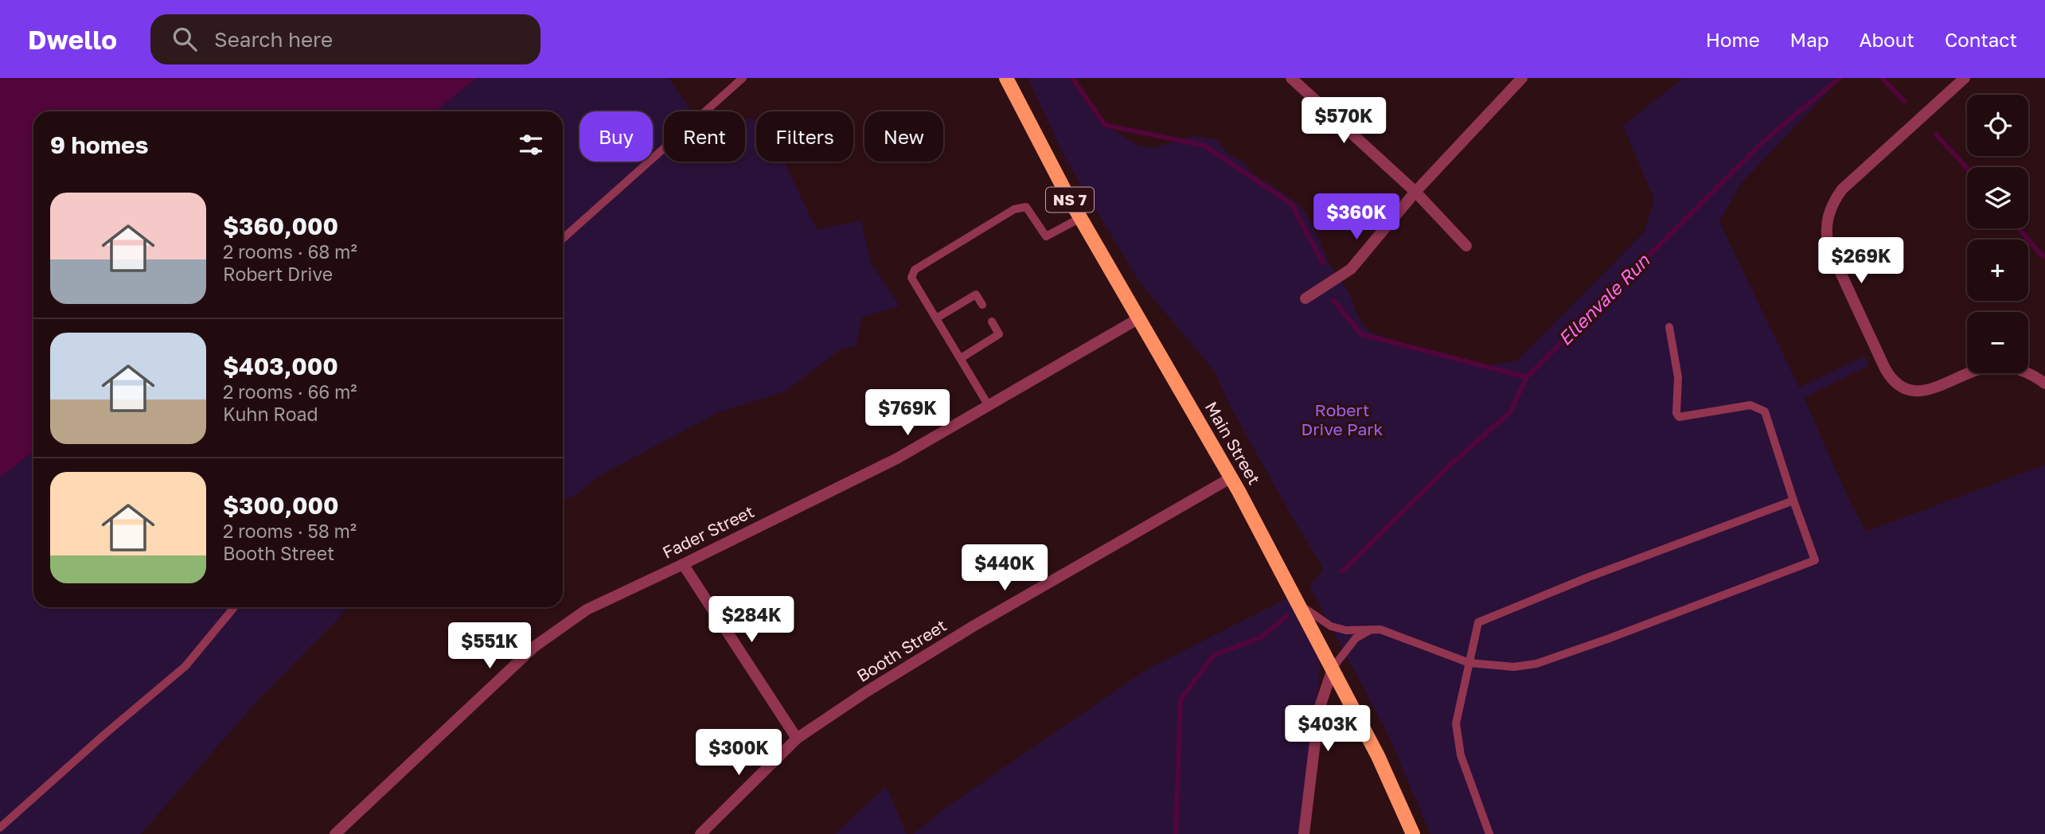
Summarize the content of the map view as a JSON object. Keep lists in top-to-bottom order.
{
  "streets": {
    "main road": ["NS 7", "Main Street"],
    "street": ["Fader Street", "Booth Street"]
  },
  "crossings": [
    ["Main Street", "Fader Street"],
    ["Main Street", "Booth Street"]
  ],
  "water": ["Ellenvale Run"],
  "parks": ["Robert Drive Park"],
  "page": {
    "header": "Dwello",
    "search": "Search here",
    "nav": [
      "Home",
      "Map",
      "About",
      "Contact"
    ],
    "map_buttons": ["+", "−"],
    "price": [
      "$570K",
      "$360K",
      "$269K",
      "$769K",
      "$440K",
      "$284K",
      "$551K",
      "$403K",
      "$300K"
    ],
    "chip": [
      "Buy",
      "Rent",
      "Filters",
      "New"
    ],
    "heading": "9 homes",
    "list": [
      {
        "name": "$360,000",
        "note": "2 rooms · 68 m² · Robert Drive"
      },
      {
        "name": "$403,000",
        "note": "2 rooms · 66 m² · Kuhn Road"
      },
      {
        "name": "$300,000",
        "note": "2 rooms · 58 m² · Booth Street"
      }
    ]
  }
}
